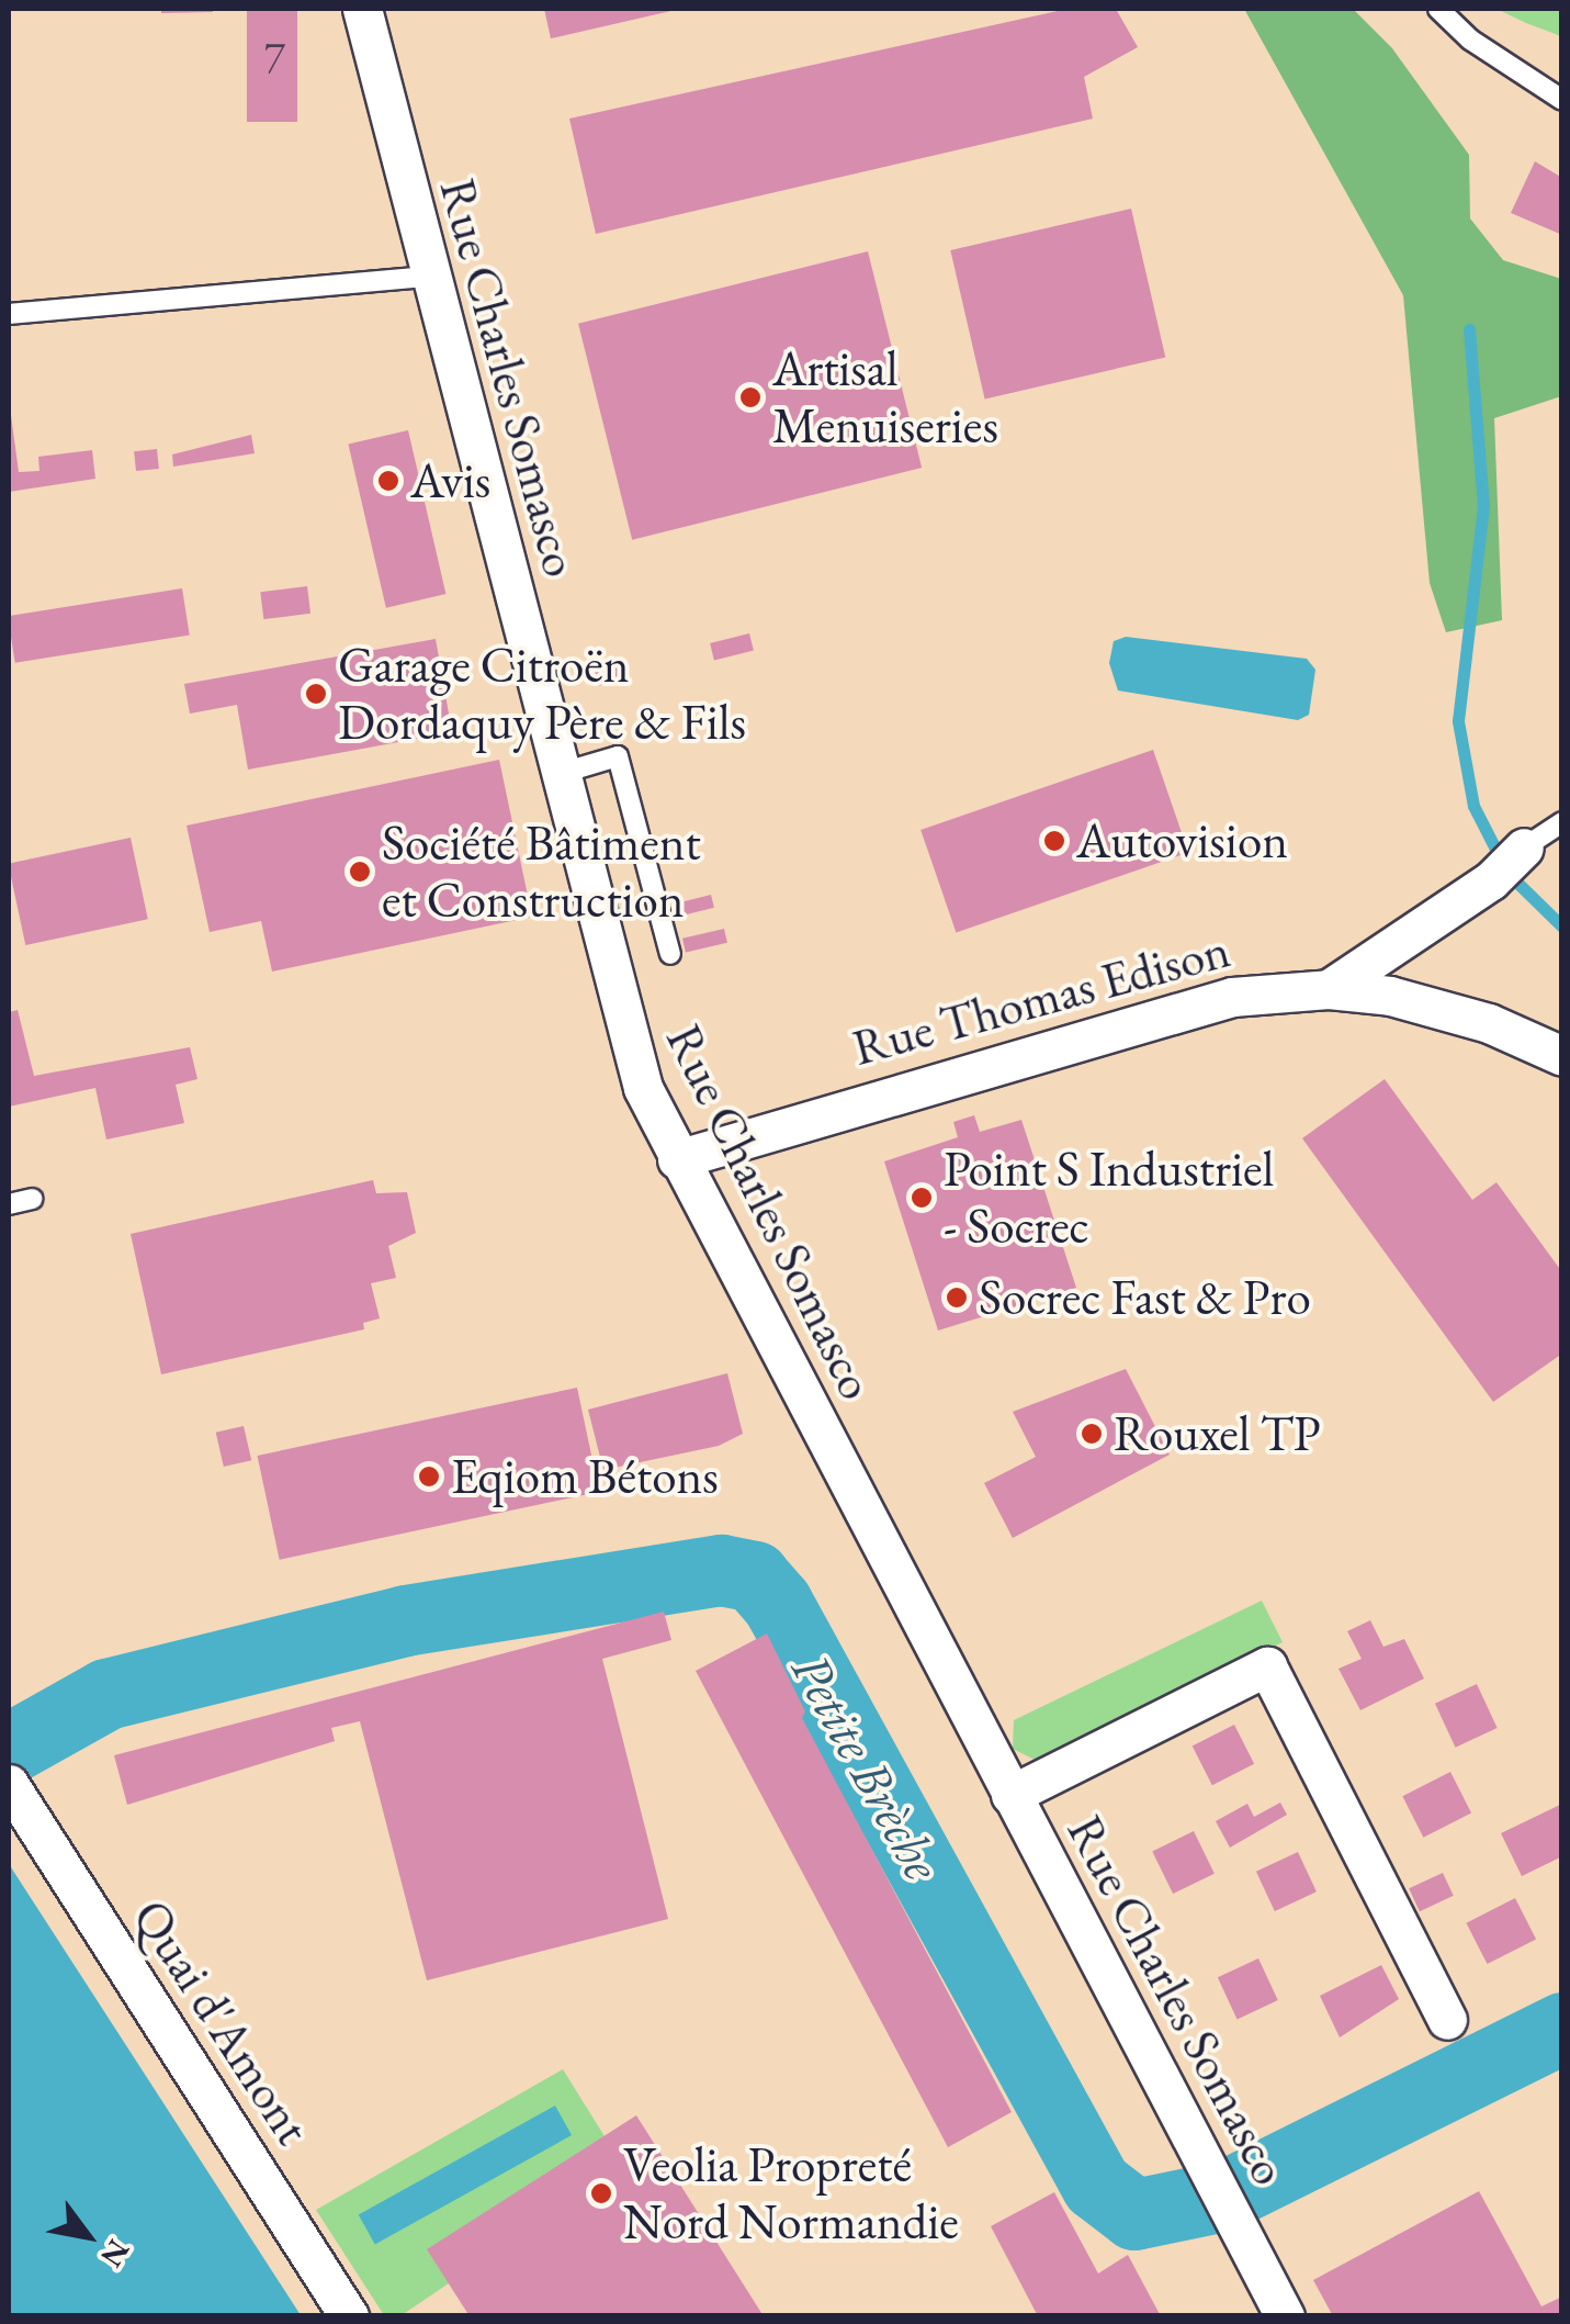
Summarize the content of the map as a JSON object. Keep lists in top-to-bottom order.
{
  "streets": {
    "street": ["Rue Charles Somasco", "Rue Thomas Edison", "Quai d'Amont"]
  },
  "crossings": [
    ["Rue Charles Somasco", "Rue Thomas Edison"]
  ],
  "water": ["Petite Brèche"],
  "places": [
    "Artisal Menuiseries",
    "Avis",
    "Garage Citroën Dordaquy Père & Fils",
    "Autovision",
    "Société Bâtiment et Construction",
    "Point S Industriel - Socrec",
    "Socrec Fast & Pro",
    "Rouxel TP",
    "Eqiom Bétons",
    "Veolia Propreté Nord Normandie"
  ],
  "house_numbers": ["7"],
  "north": "bottom right"
}
